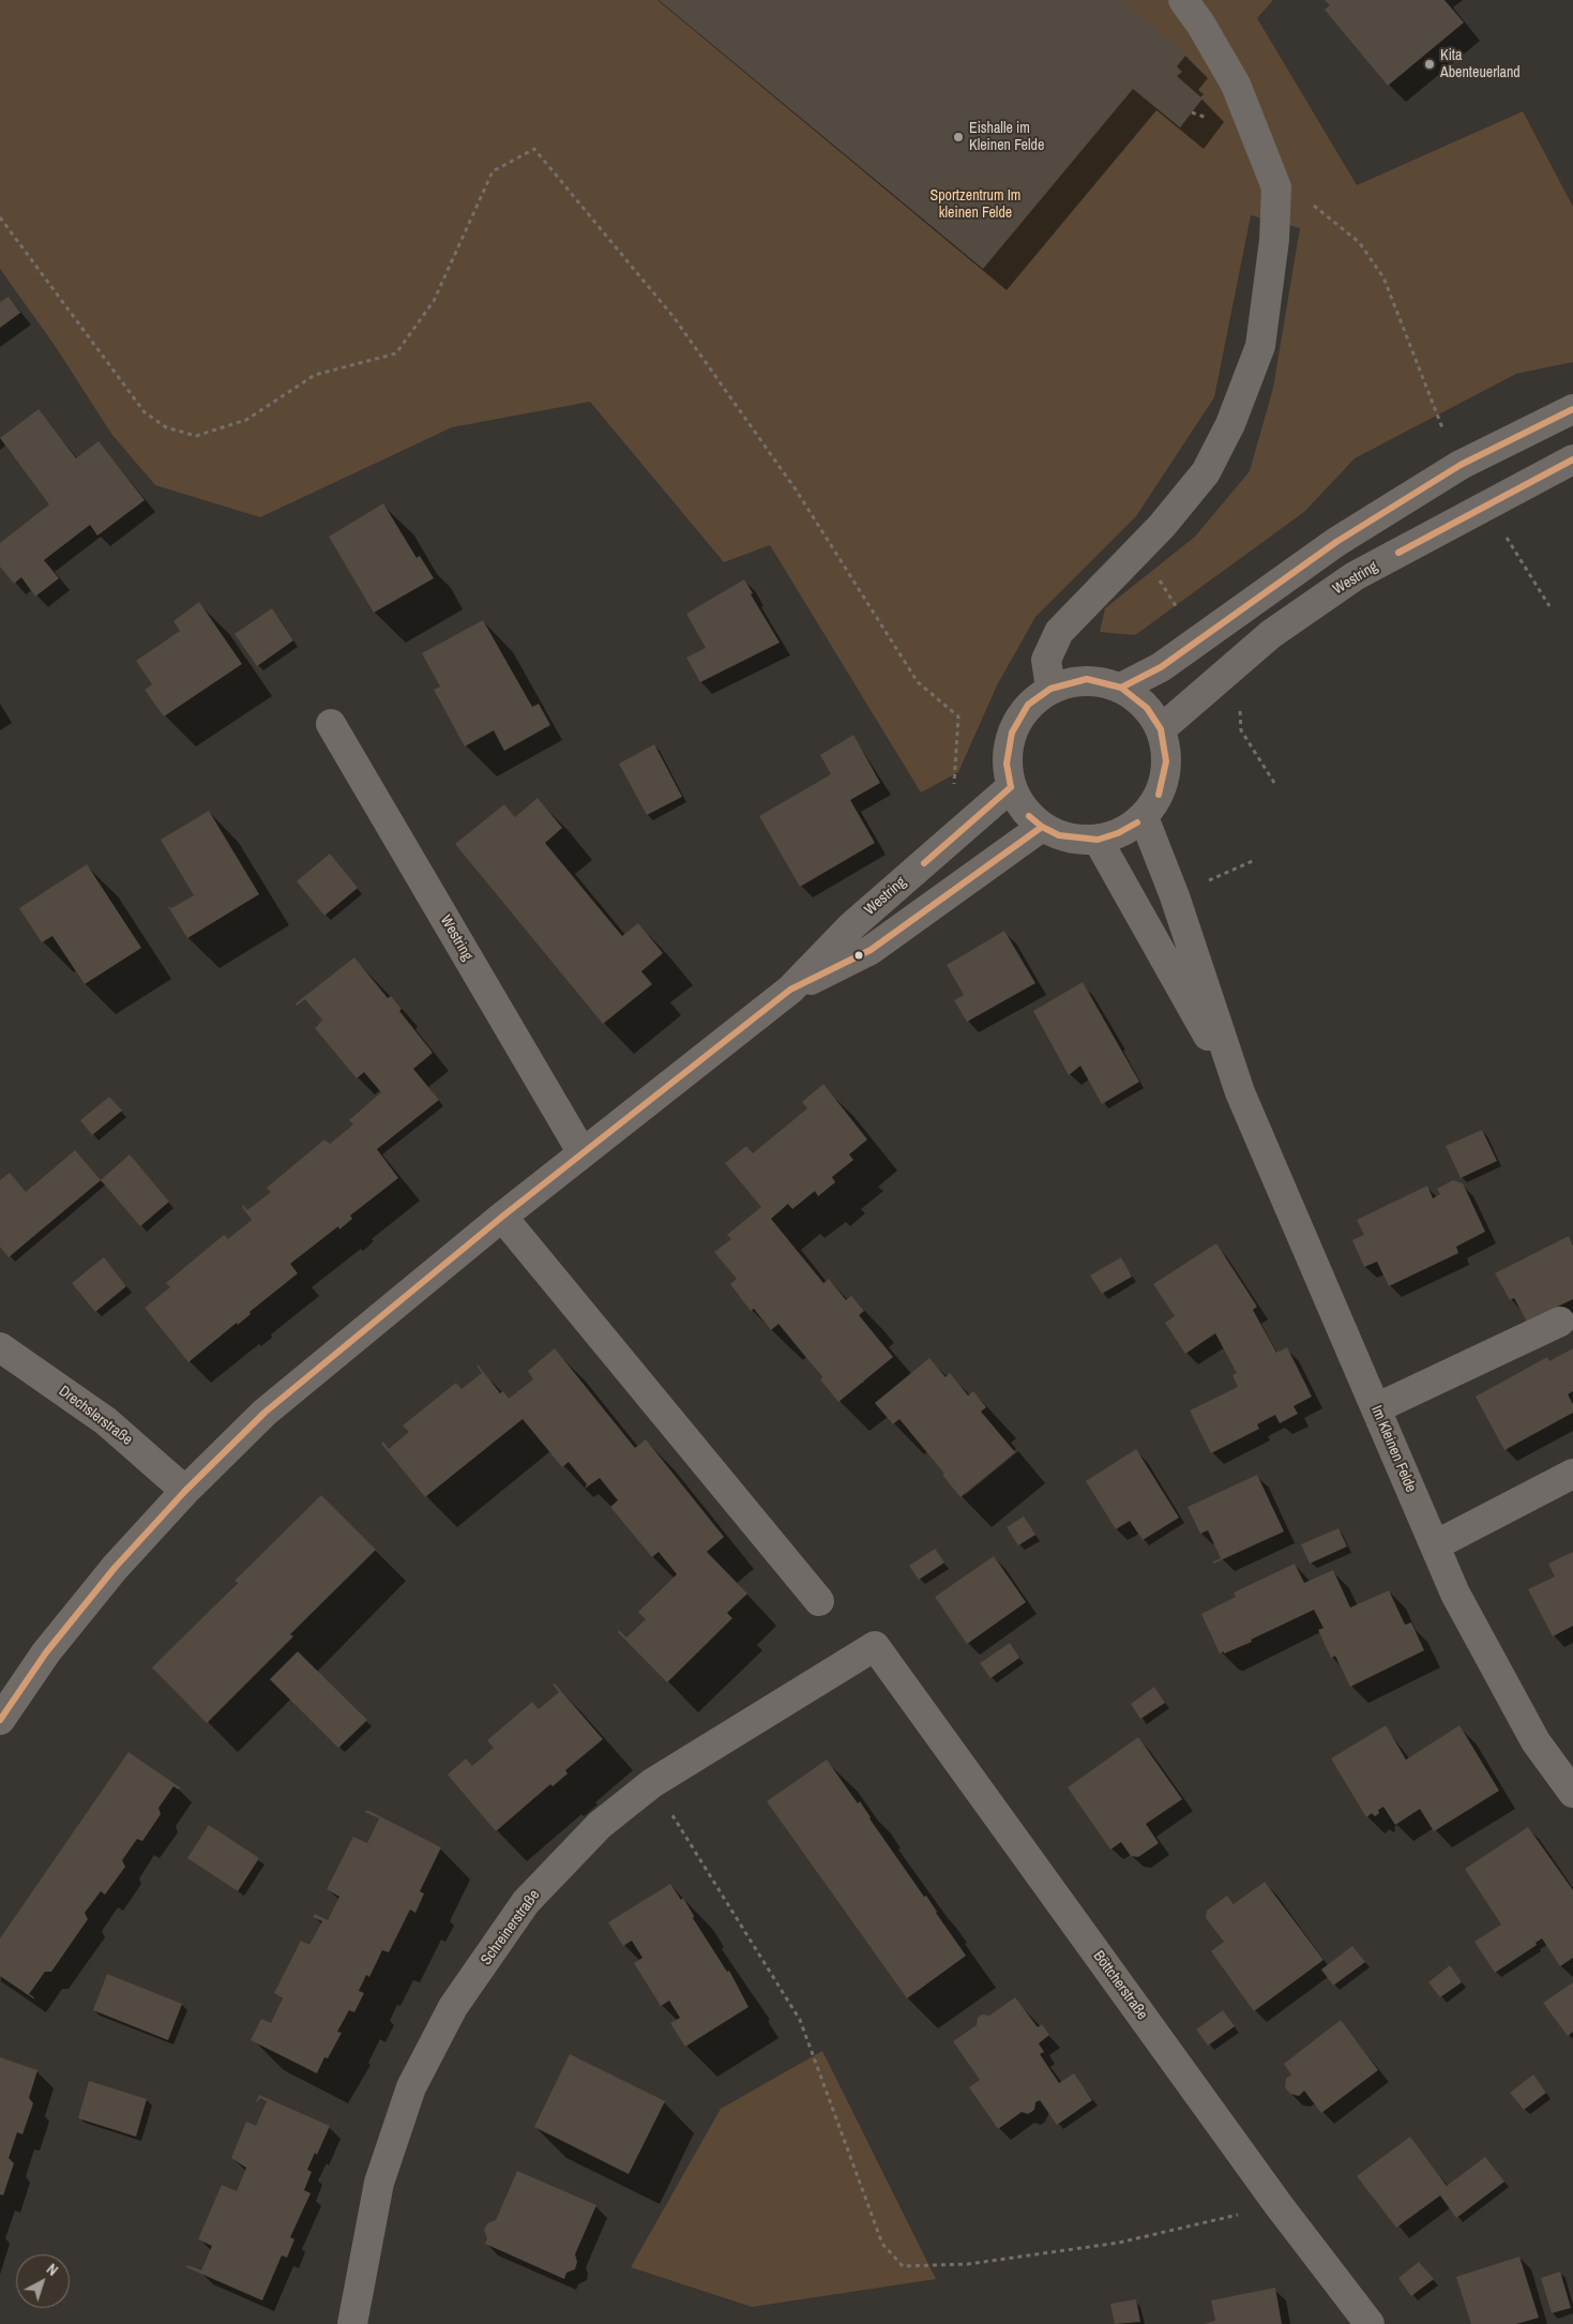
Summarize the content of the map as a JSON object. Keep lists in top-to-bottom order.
{
  "streets": {
    "street": [
      "Westring",
      "Drechslerstraße",
      "Im Kleinen Felde",
      "Schreinerstraße",
      "Böttcherstraße"
    ]
  },
  "crossings": [
    ["Westring", "Drechslerstraße"],
    ["Westring", "Im Kleinen Felde"],
    ["Schreinerstraße", "Böttcherstraße"]
  ],
  "parks": ["Sportzentrum Im kleinen Felde"],
  "places": ["Kita Abenteuerland", "Eishalle im Kleinen Felde"],
  "north": "top right"
}
